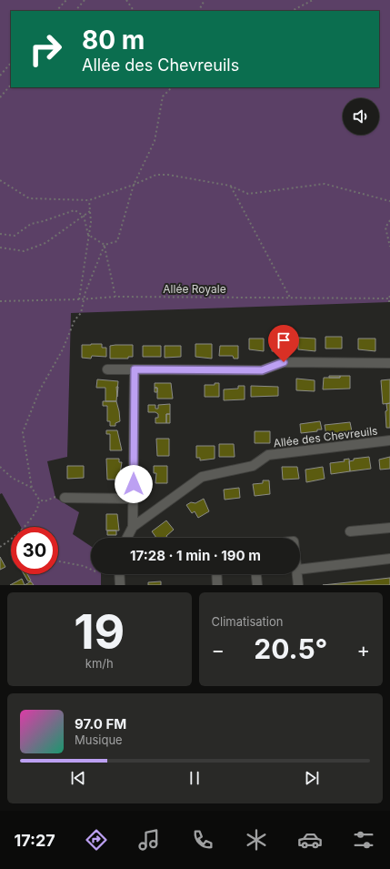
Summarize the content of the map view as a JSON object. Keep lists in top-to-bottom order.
{
  "streets": {
    "street": ["Allée des Chevreuils"],
    "path": ["Allée Royale"]
  },
  "page": {
    "turn": ["80 m", "Allée des Chevreuils"],
    "limit": "30",
    "trip": "17:28 · 1 min · 190 m",
    "tile": [
      ["19", "km/h"],
      "Climatisation"
    ],
    "heat": ["−", "20.5°", "+"],
    "song": ["97.0 FM", "Musique"],
    "tabs": "17:27"
  }
}
